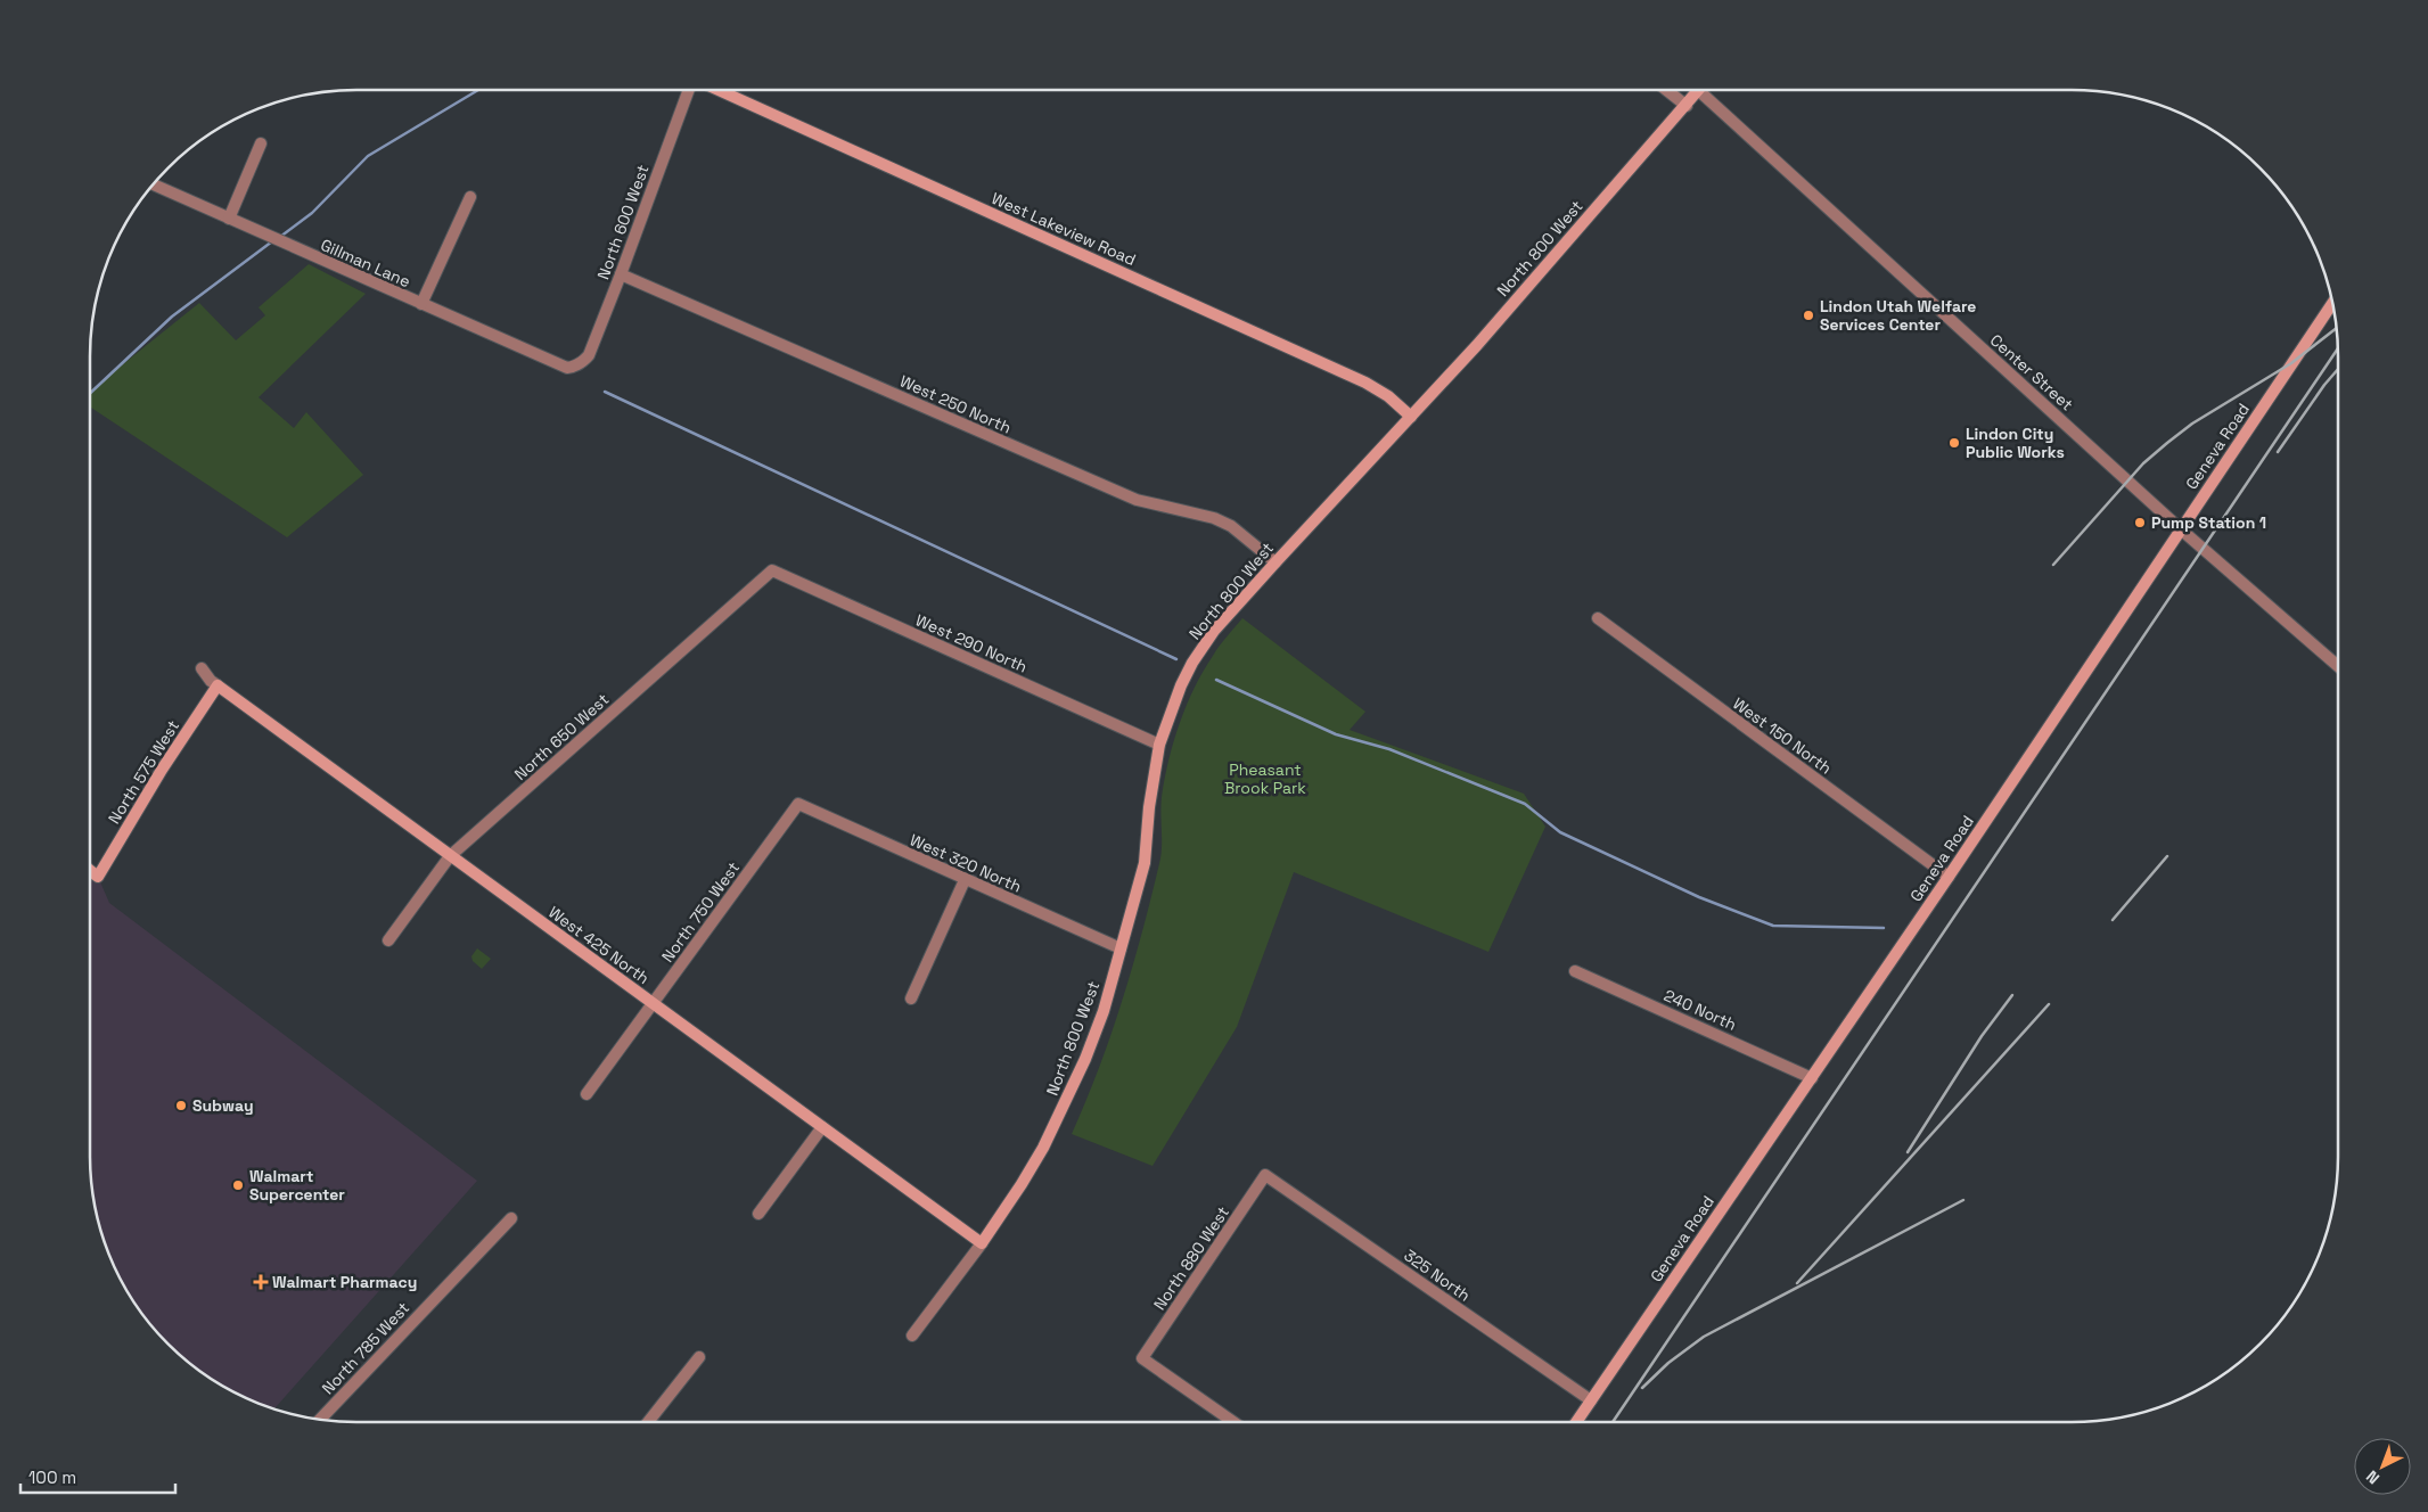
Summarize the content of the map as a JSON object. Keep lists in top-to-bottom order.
{
  "streets": {
    "street": [
      "North 600 West",
      "West Lakeview Road",
      "North 800 West",
      "Gillman Lane",
      "Center Street",
      "West 250 North",
      "Geneva Road",
      "West 290 North",
      "West 150 North",
      "North 650 West",
      "North 575 West",
      "West 320 North",
      "North 750 West",
      "West 425 North",
      "240 North",
      "North 880 West",
      "325 North",
      "North 785 West"
    ]
  },
  "crossings": [
    ["North 600 West", "Gillman Lane"],
    ["North 600 West", "West 250 North"],
    ["West Lakeview Road", "North 800 West"],
    ["North 800 West", "Center Street"],
    ["North 800 West", "West 250 North"],
    ["North 800 West", "West 290 North"],
    ["North 800 West", "West 320 North"],
    ["North 800 West", "West 425 North"],
    ["Center Street", "Geneva Road"],
    ["Geneva Road", "West 150 North"],
    ["Geneva Road", "240 North"],
    ["Geneva Road", "325 North"],
    ["West 290 North", "North 650 West"],
    ["North 650 West", "West 425 North"],
    ["North 575 West", "West 425 North"],
    ["West 320 North", "North 750 West"],
    ["North 750 West", "West 425 North"],
    ["North 880 West", "325 North"]
  ],
  "parks": ["Pheasant Brook Park"],
  "places": {
    "other": [
      "Lindon Utah Welfare Services Center",
      "Lindon City Public Works",
      "Pump Station 1",
      "Subway",
      "Walmart Supercenter"
    ],
    "health": ["Walmart Pharmacy"]
  },
  "scale_bar": "100 m",
  "north": "bottom left"
}
